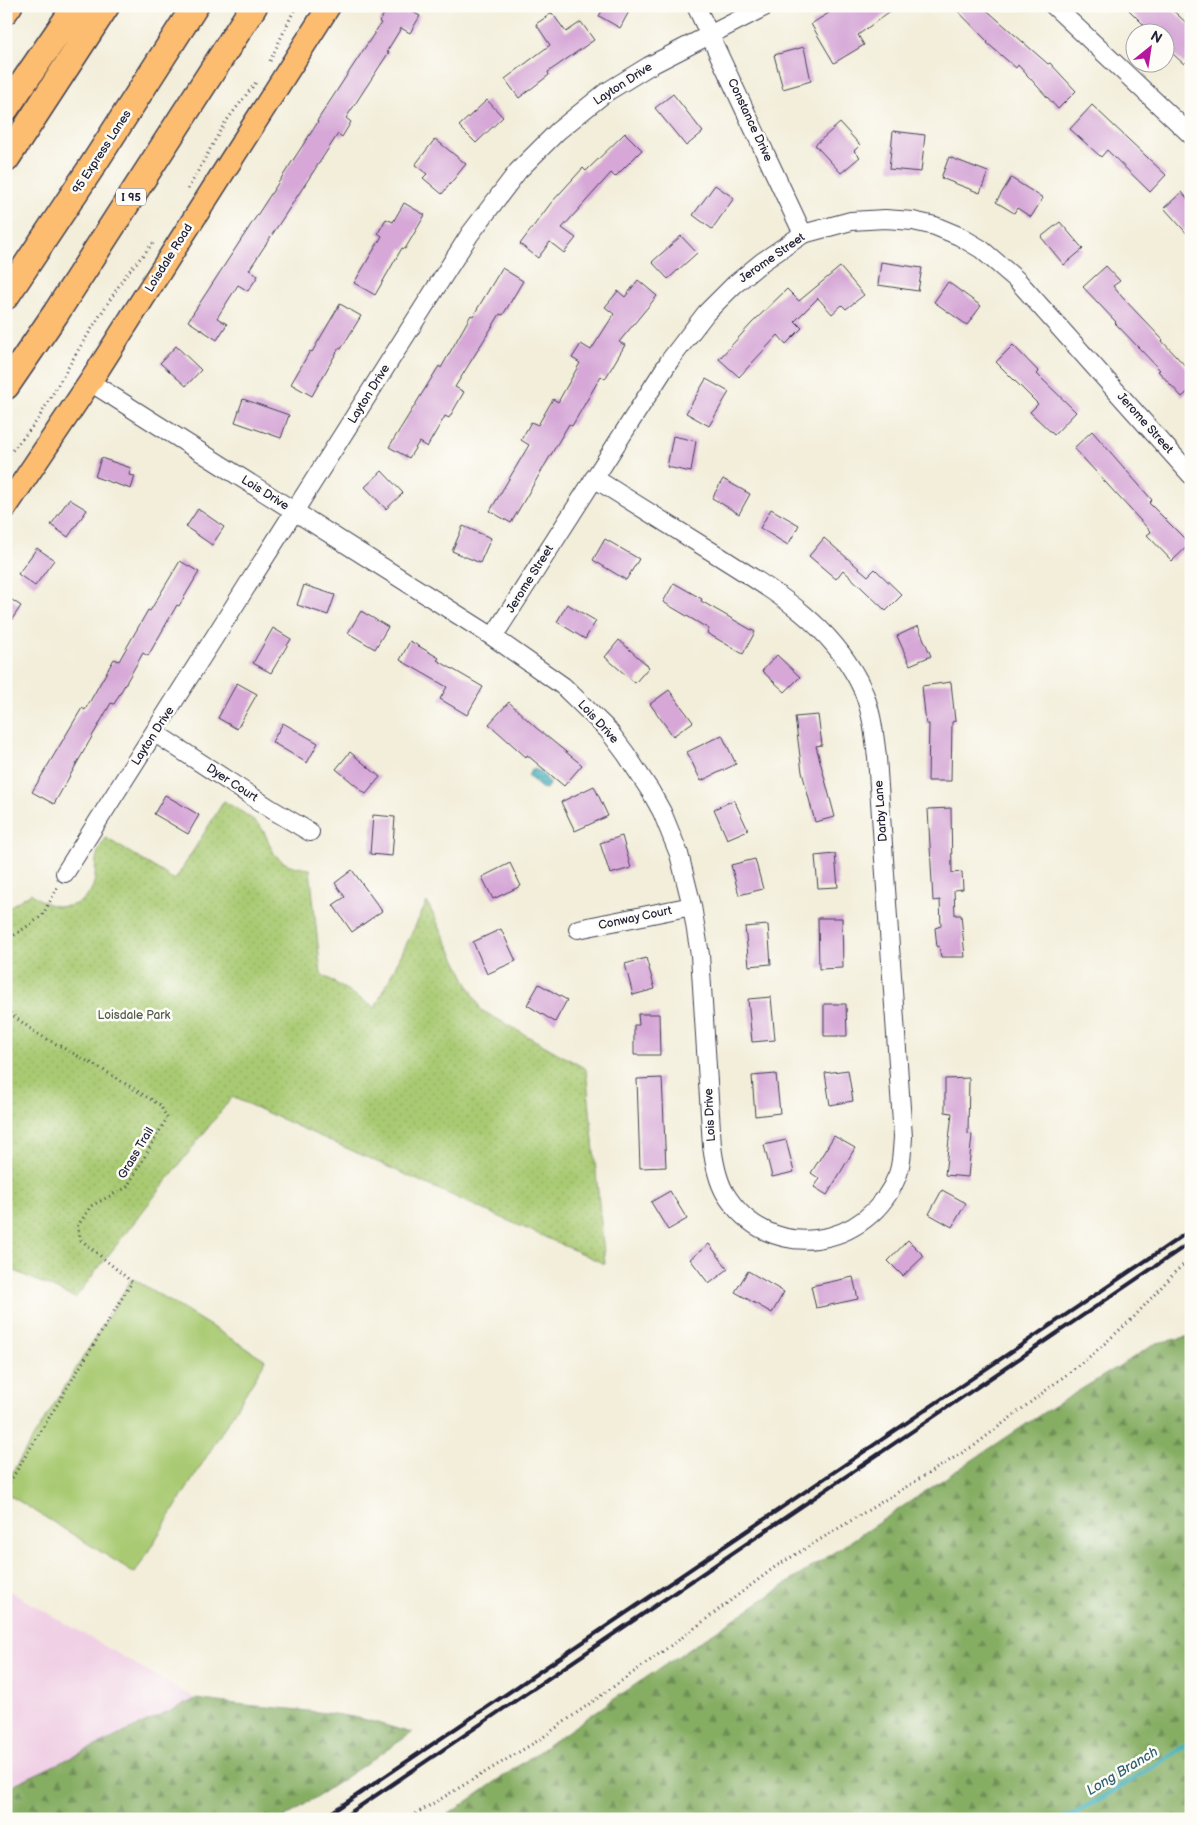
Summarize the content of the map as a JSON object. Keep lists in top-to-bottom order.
{
  "streets": {
    "highway": ["95 Express Lanes", "I 95"],
    "main road": ["Loisdale Road"],
    "street": [
      "Layton Drive",
      "Constance Drive",
      "Jerome Street",
      "Lois Drive",
      "Dyer Court",
      "Darby Lane",
      "Conway Court"
    ],
    "path": ["Grass Trail"]
  },
  "crossings": [
    ["Layton Drive", "Constance Drive"],
    ["Layton Drive", "Lois Drive"],
    ["Layton Drive", "Dyer Court"],
    ["Constance Drive", "Jerome Street"],
    ["Loisdale Road", "Lois Drive"],
    ["Jerome Street", "Lois Drive"],
    ["Jerome Street", "Darby Lane"],
    ["Lois Drive", "Darby Lane"],
    ["Lois Drive", "Conway Court"]
  ],
  "water": ["Long Branch"],
  "parks": ["Loisdale Park"],
  "north": "top right"
}
